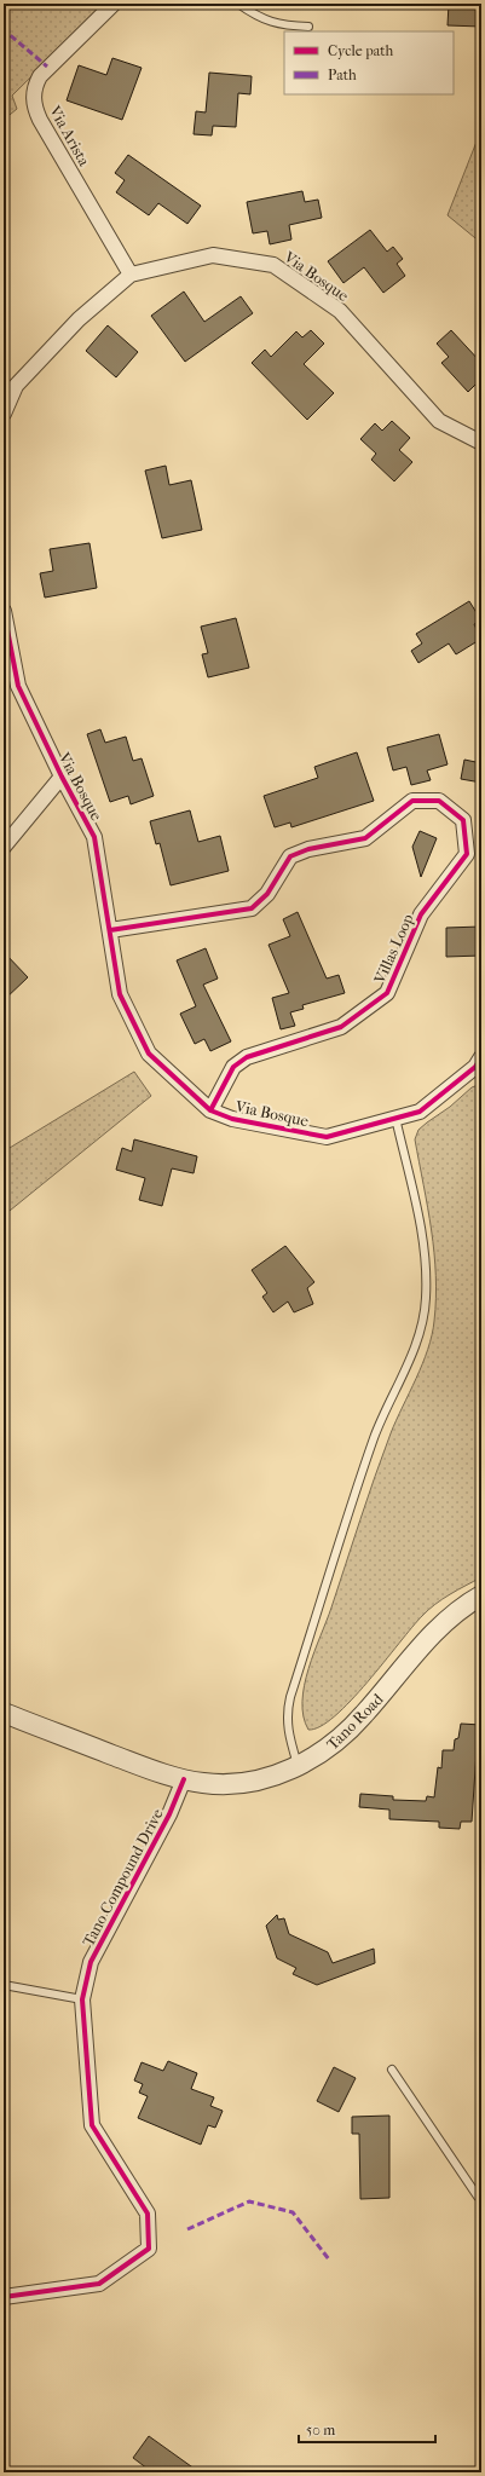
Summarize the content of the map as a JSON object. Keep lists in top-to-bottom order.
{
  "streets": {
    "street": [
      "Via Arista",
      "Via Bosque",
      "Villas Loop",
      "Tano Road",
      "Tano Compound Drive"
    ]
  },
  "crossings": [
    ["Via Arista", "Via Bosque"],
    ["Via Bosque", "Villas Loop"],
    ["Tano Road", "Tano Compound Drive"]
  ],
  "legend": ["Cycle path", "Path"],
  "scale_bar": "50 m"
}
